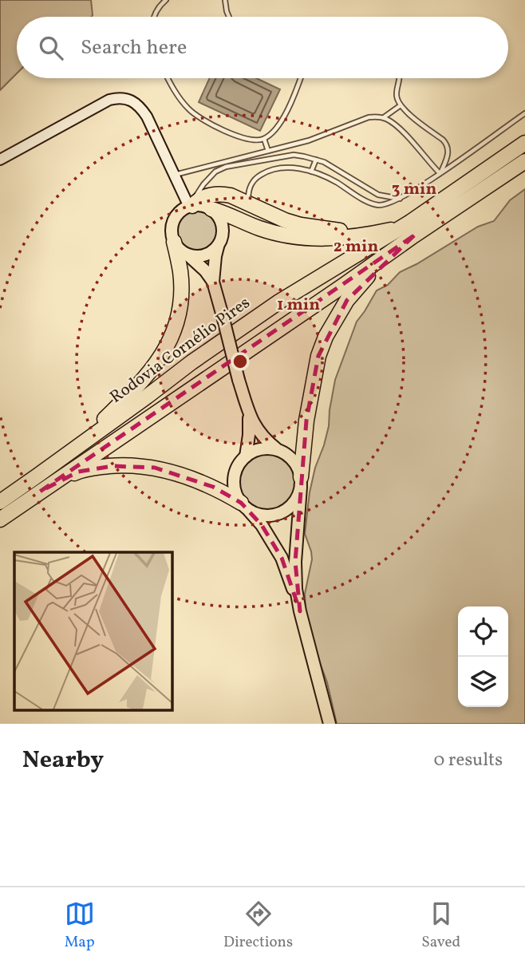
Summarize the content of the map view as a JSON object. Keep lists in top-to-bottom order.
{
  "streets": {
    "highway": ["Rodovia Cornélio Pires"]
  },
  "page": {
    "search": "Search here",
    "heading": ["Nearby", "0 results"],
    "nav": ["Map", "Directions", "Saved"]
  },
  "rings": ["3 min", "2 min", "1 min"]
}
